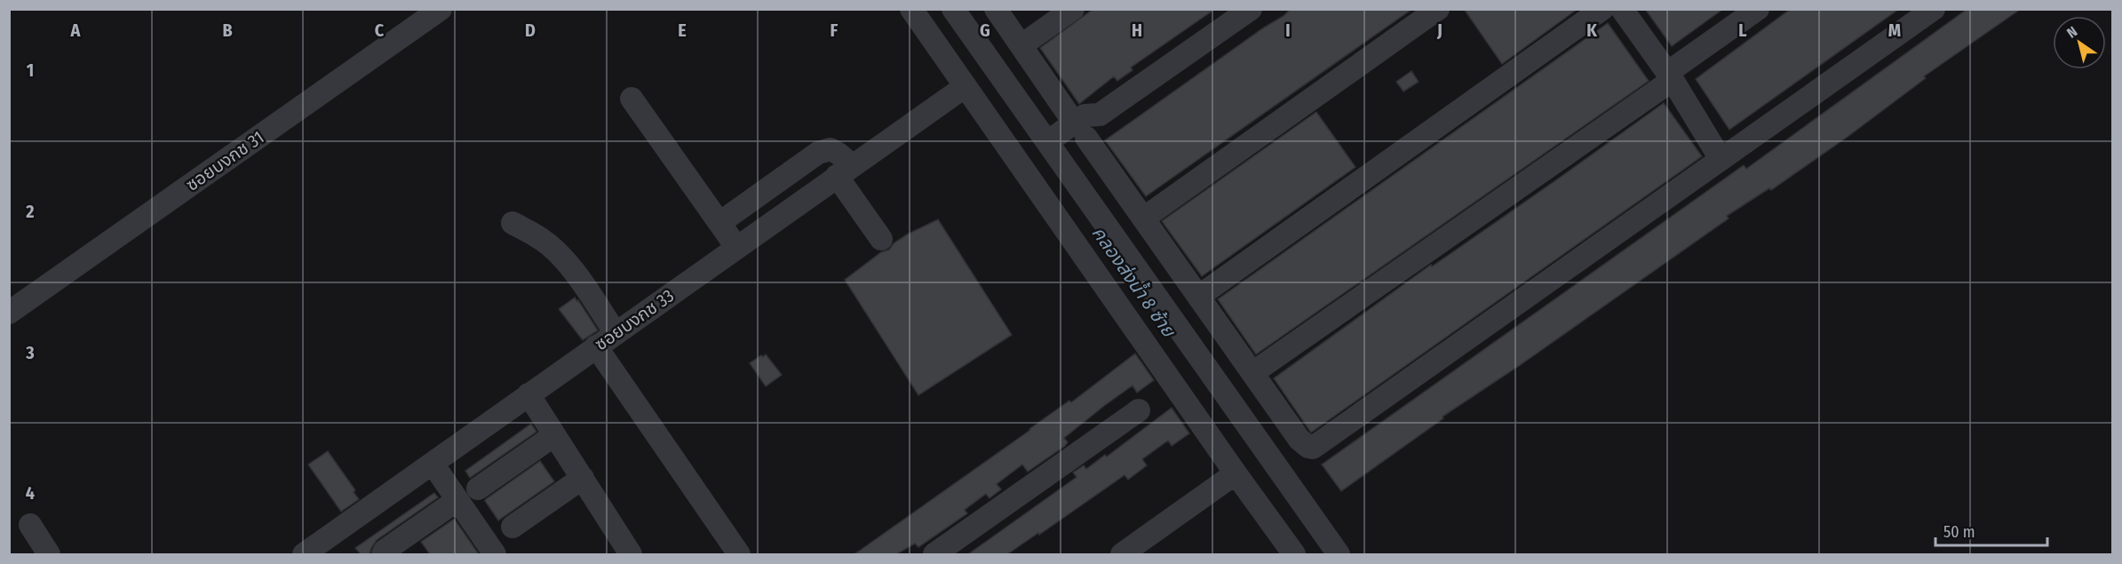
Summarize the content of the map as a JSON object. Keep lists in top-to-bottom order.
{
  "streets": {
    "street": ["ซอยบงกช 31", "ซอยบงกช 33"]
  },
  "water": ["คลองส่งน้ำ 8 ซ้าย"],
  "scale_bar": "50 m",
  "north": "top left",
  "grid": {
    "columns": [
      "A",
      "B",
      "C",
      "D",
      "E",
      "F",
      "G",
      "H",
      "I",
      "J",
      "K",
      "L",
      "M"
    ],
    "rows": [
      "1",
      "2",
      "3",
      "4"
    ]
  }
}
